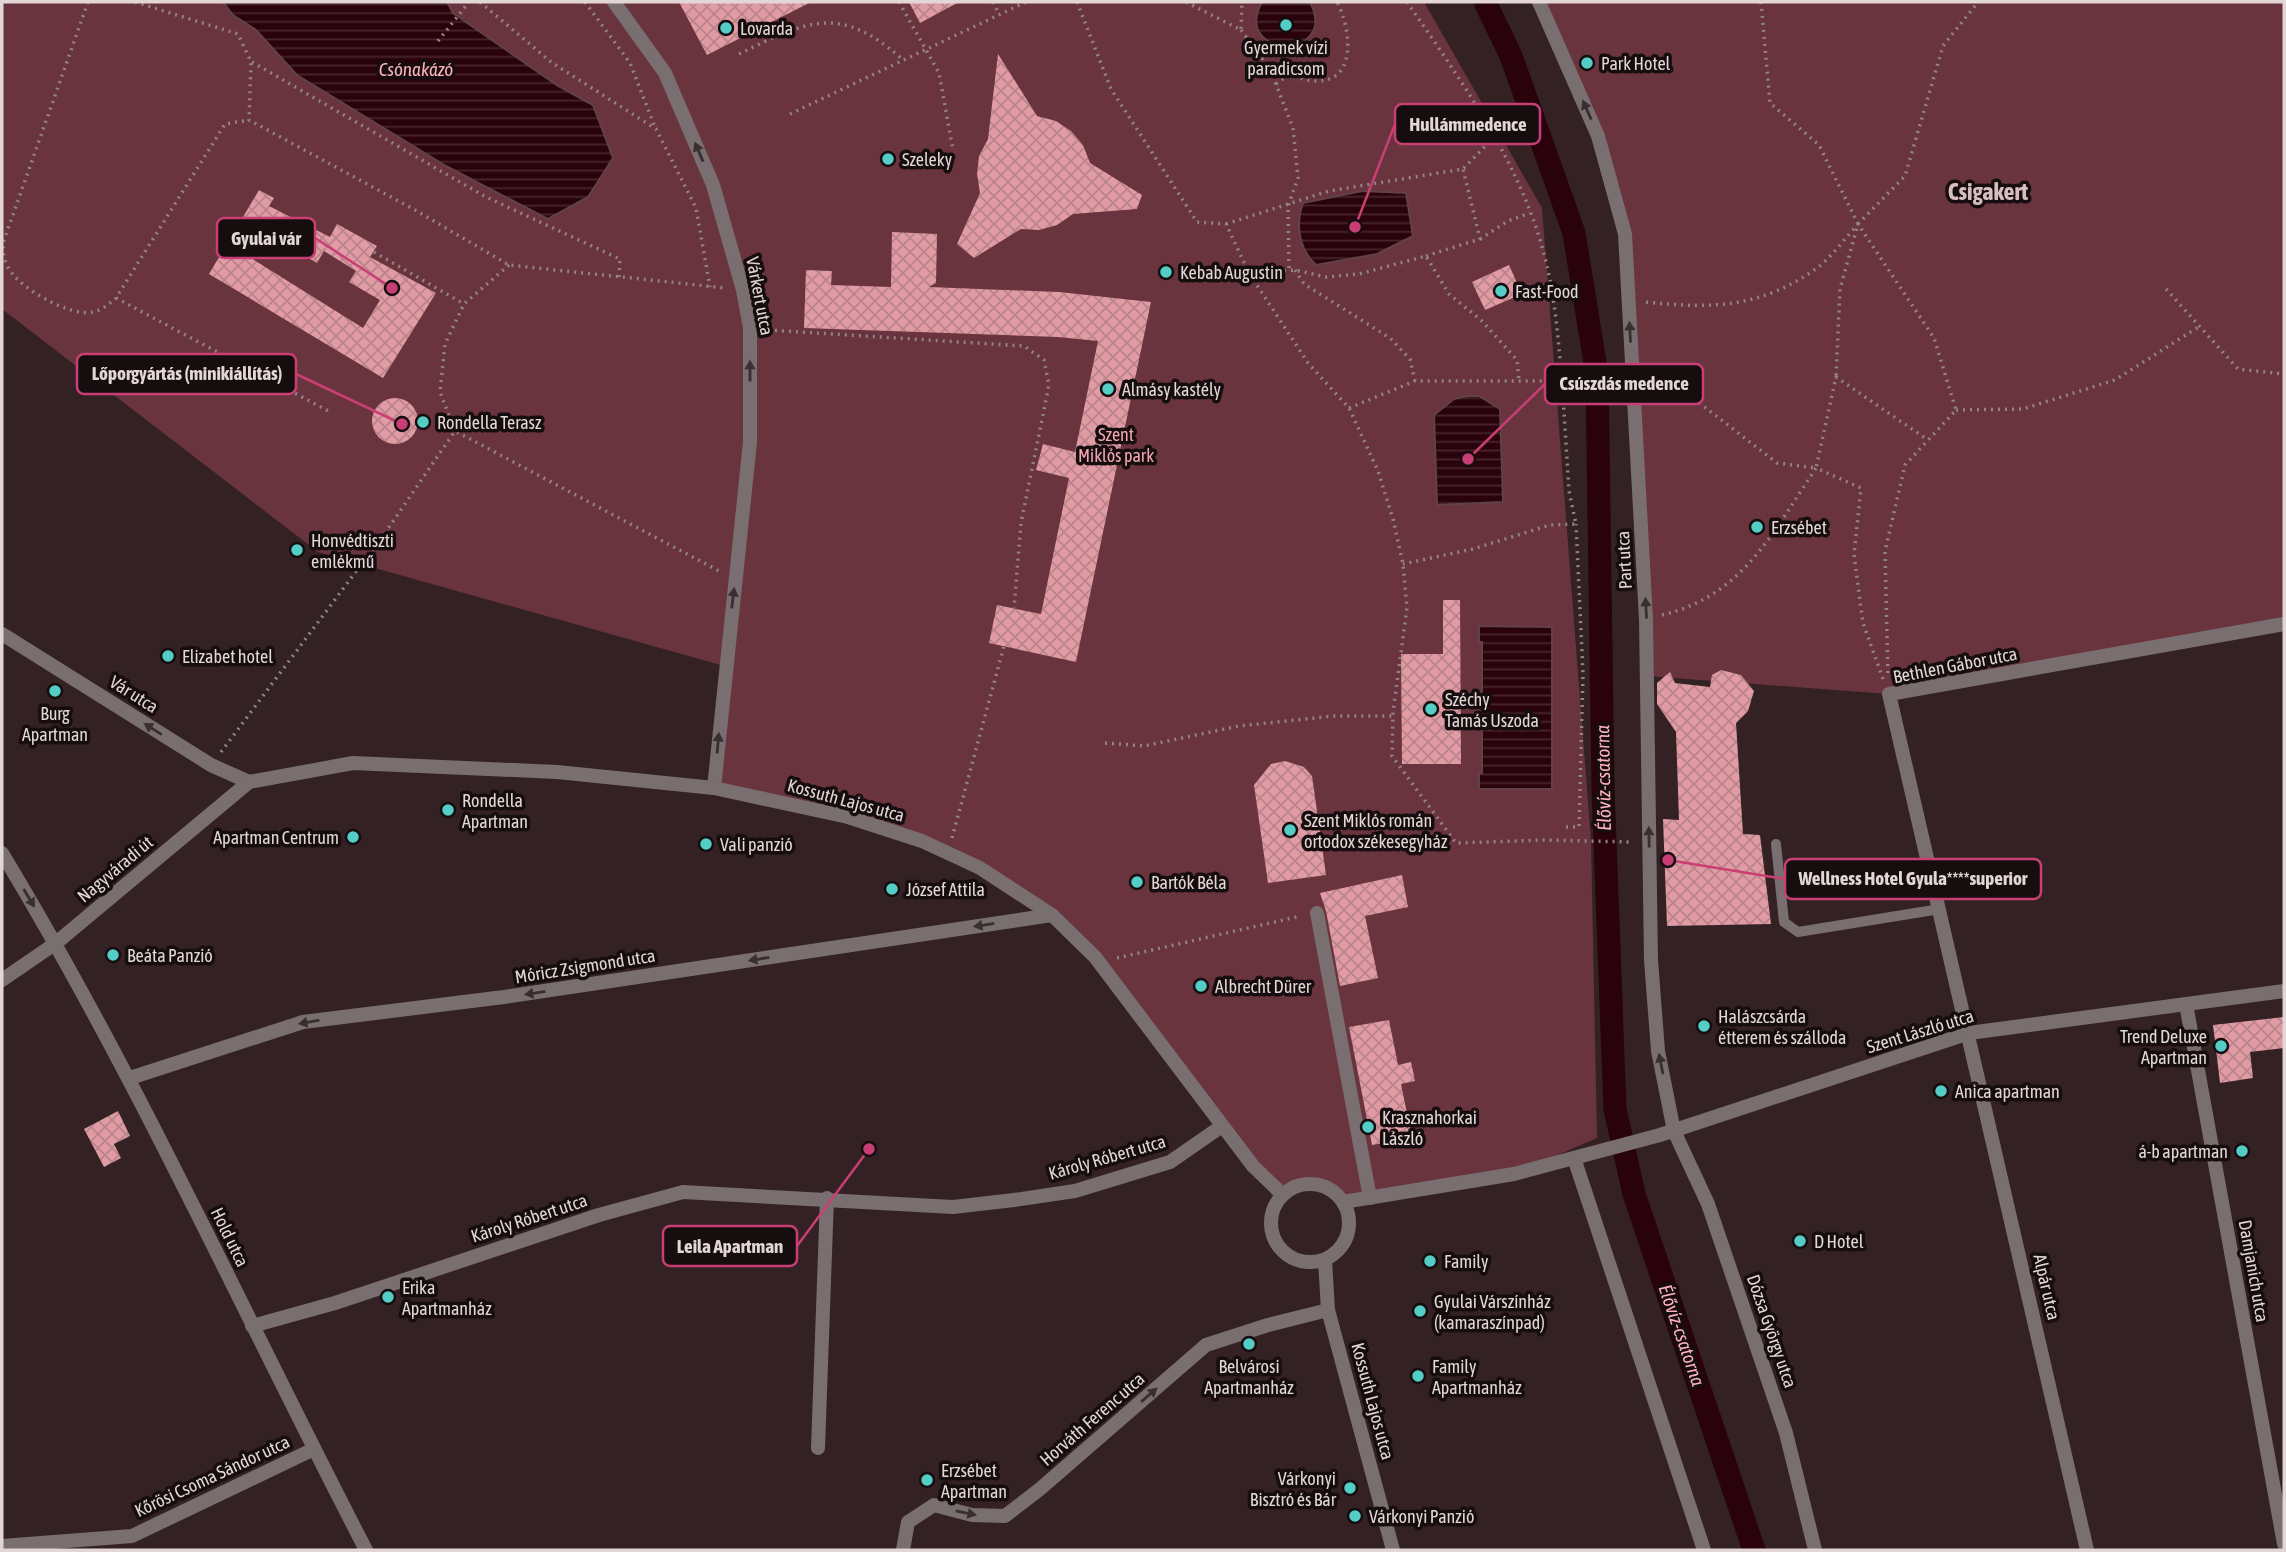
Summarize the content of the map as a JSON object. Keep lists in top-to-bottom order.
{
  "streets": {
    "street": [
      "Várkert utca",
      "Part utca",
      "Bethlen Gábor utca",
      "Vár utca",
      "Kossuth Lajos utca",
      "Nagyváradi út",
      "Móricz Zsigmond utca",
      "Szent László utca",
      "Károly Róbert utca",
      "Hold utca",
      "Damjanich utca",
      "Alpár utca",
      "Dózsa György utca",
      "Horváth Ferenc utca",
      "Kőrösi Csoma Sándor utca"
    ]
  },
  "crossings": [
    ["Várkert utca", "Kossuth Lajos utca"],
    ["Part utca", "Szent László utca"],
    ["Part utca", "Dózsa György utca"],
    ["Bethlen Gábor utca", "Szent László utca"],
    ["Bethlen Gábor utca", "Alpár utca"],
    ["Vár utca", "Kossuth Lajos utca"],
    ["Vár utca", "Nagyváradi út"],
    ["Kossuth Lajos utca", "Nagyváradi út"],
    ["Kossuth Lajos utca", "Móricz Zsigmond utca"],
    ["Kossuth Lajos utca", "Károly Róbert utca"],
    ["Kossuth Lajos utca", "Horváth Ferenc utca"],
    ["Nagyváradi út", "Hold utca"],
    ["Móricz Zsigmond utca", "Hold utca"],
    ["Szent László utca", "Damjanich utca"],
    ["Szent László utca", "Alpár utca"],
    ["Szent László utca", "Dózsa György utca"],
    ["Károly Róbert utca", "Hold utca"],
    ["Hold utca", "Kőrösi Csoma Sándor utca"]
  ],
  "one_way": [
    "Várkert utca",
    "Part utca",
    "Vár utca",
    "Móricz Zsigmond utca",
    "Horváth Ferenc utca"
  ],
  "districts": ["Csigakert"],
  "water": ["Csónakázó", "Élővíz-csatorna"],
  "parks": ["Szent Miklós park"],
  "places": [
    "Gyermek vízi paradicsom",
    "Lovarda",
    "Park Hotel",
    "Szeleky",
    "Hullámmedence",
    "Kebab Augustin",
    "Gyulai vár",
    "Fast-Food",
    "Almásy kastély",
    "Rondella Terasz",
    "Lőporgyártás (minikiállítás)",
    "Csúszdás medence",
    "Erzsébet",
    "Honvédtiszti emlékmű",
    "Elizabet hotel",
    "Burg Apartman",
    "Széchy Tamás Uszoda",
    "Rondella Apartman",
    "Szent Miklós román ortodox székesegyház",
    "Apartman Centrum",
    "Vali panzió",
    "Wellness Hotel Gyula****superior",
    "Bartók Béla",
    "József Attila",
    "Beáta Panzió",
    "Albrecht Dürer",
    "Halászcsárda étterem és szálloda",
    "Trend Deluxe Apartman",
    "Anica apartman",
    "Krasznahorkai László",
    "Leila Apartman",
    "á-b apartman",
    "D Hotel",
    "Family",
    "Erika Apartmanház",
    "Gyulai Várszínház (kamaraszínpad)",
    "Belvárosi Apartmanház",
    "Family Apartmanház",
    "Erzsébet Apartman",
    "Várkonyi Bisztró és Bár",
    "Várkonyi Panzió"
  ]
}
